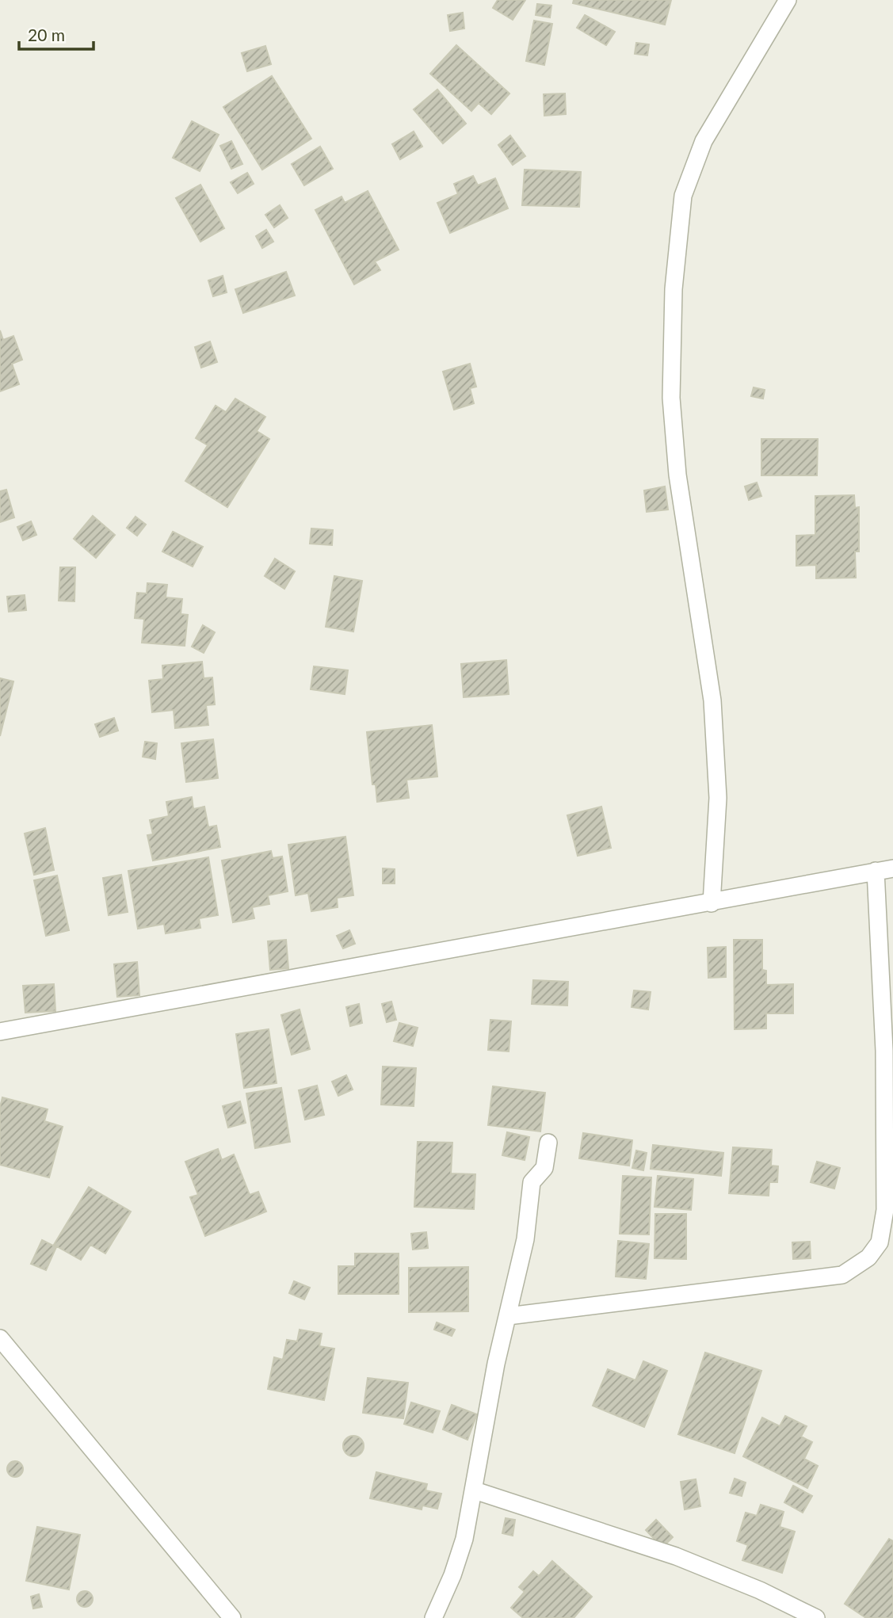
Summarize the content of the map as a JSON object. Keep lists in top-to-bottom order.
{
  "scale_bar": "20 m"
}
